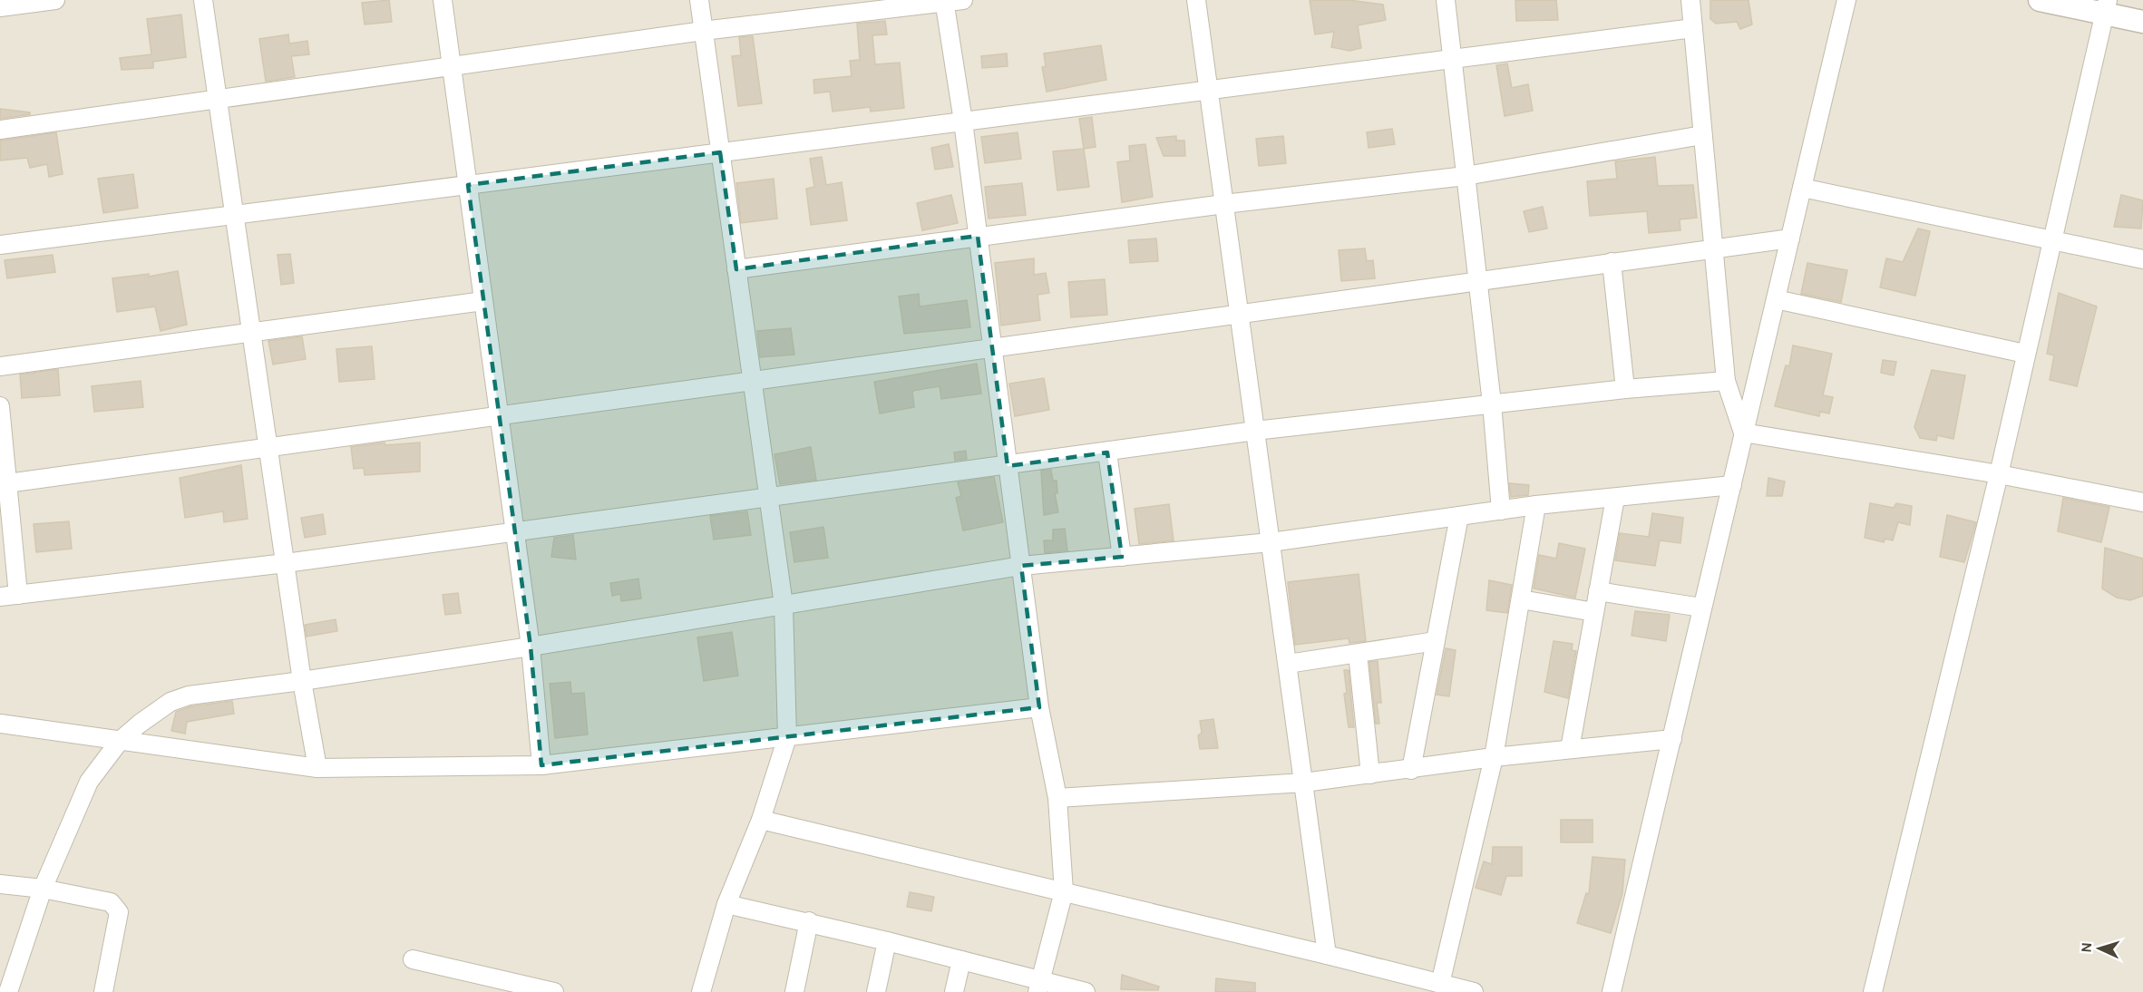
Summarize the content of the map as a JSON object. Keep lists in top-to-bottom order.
{
  "north": "left"
}
